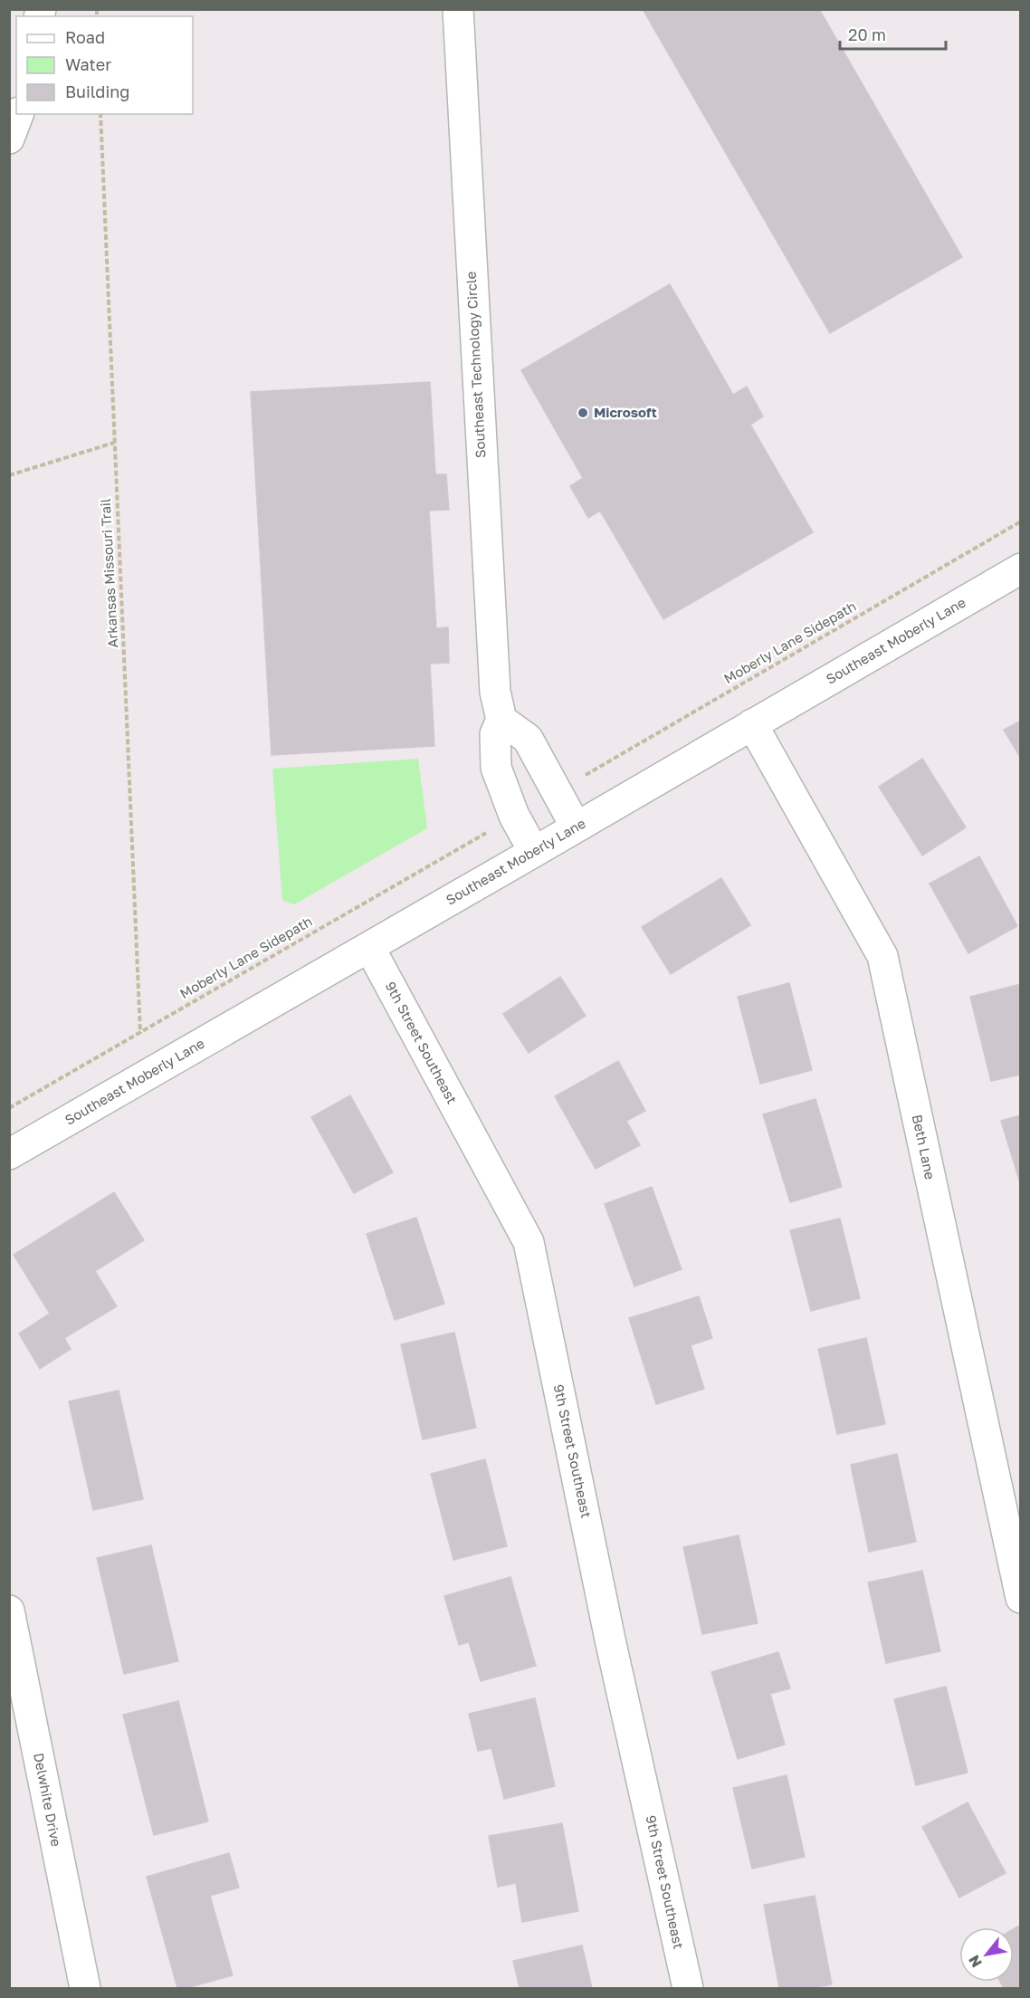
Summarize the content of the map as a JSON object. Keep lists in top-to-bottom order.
{
  "streets": {
    "street": [
      "Southeast Technology Circle",
      "Southeast Moberly Lane",
      "9th Street Southeast",
      "Beth Lane",
      "Delwhite Drive"
    ],
    "path": ["Arkansas Missouri Trail", "Moberly Lane Sidepath"]
  },
  "crossings": [
    ["Southeast Technology Circle", "Southeast Moberly Lane"],
    ["Arkansas Missouri Trail", "Moberly Lane Sidepath"],
    ["Southeast Moberly Lane", "9th Street Southeast"],
    ["Southeast Moberly Lane", "Beth Lane"]
  ],
  "places": ["Microsoft"],
  "legend": ["Road", "Water", "Building"],
  "scale_bar": "20 m",
  "north": "bottom left"
}
